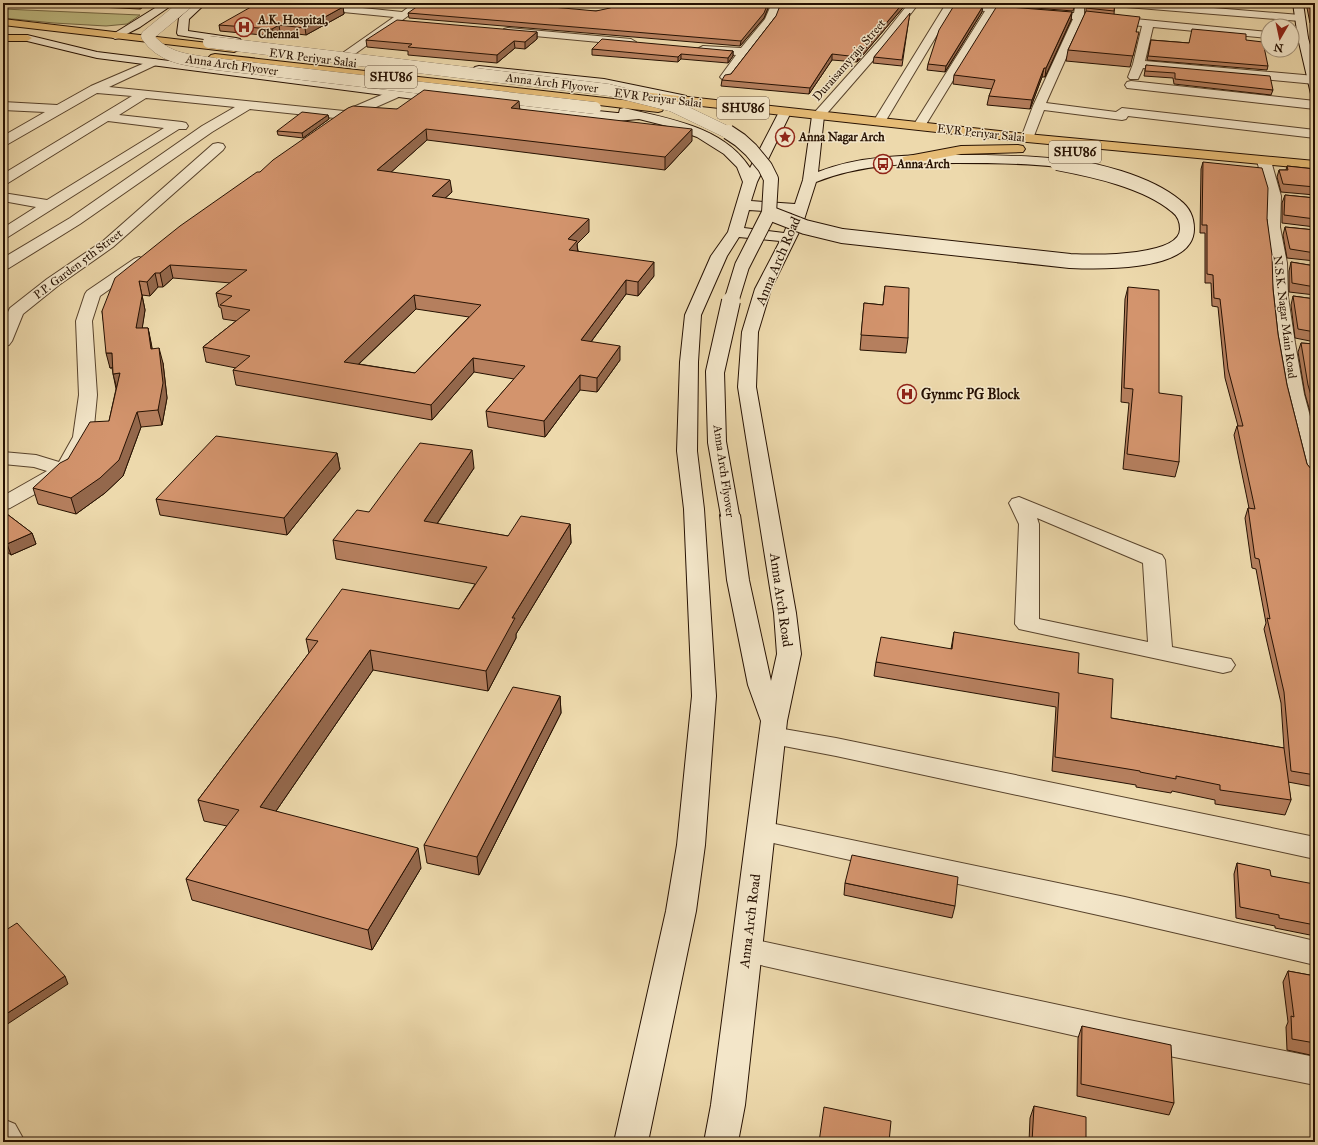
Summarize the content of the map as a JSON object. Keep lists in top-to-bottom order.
{
  "streets": {
    "main road": ["EVR Periyar Salai", "SHU86"],
    "street": [
      "Duraisamyraja Street",
      "Anna Arch Flyover",
      "Anna Arch Road",
      "P.P. Garden 5th Street",
      "N.S.K. Nagar Main Road"
    ]
  },
  "crossings": [
    ["EVR Periyar Salai", "Duraisamyraja Street"],
    ["EVR Periyar Salai", "Anna Arch Flyover"],
    ["EVR Periyar Salai", "Anna Arch Road"],
    ["EVR Periyar Salai", "N.S.K. Nagar Main Road"],
    ["Duraisamyraja Street", "Anna Arch Road"],
    ["Anna Arch Flyover", "Anna Arch Road"]
  ],
  "places": {
    "hospital": ["A.K. Hospital, Chennai", "Gynmc PG Block"],
    "place": ["Anna Nagar Arch"],
    "bus stop": ["Anna Arch"]
  },
  "north": "bottom"
}
